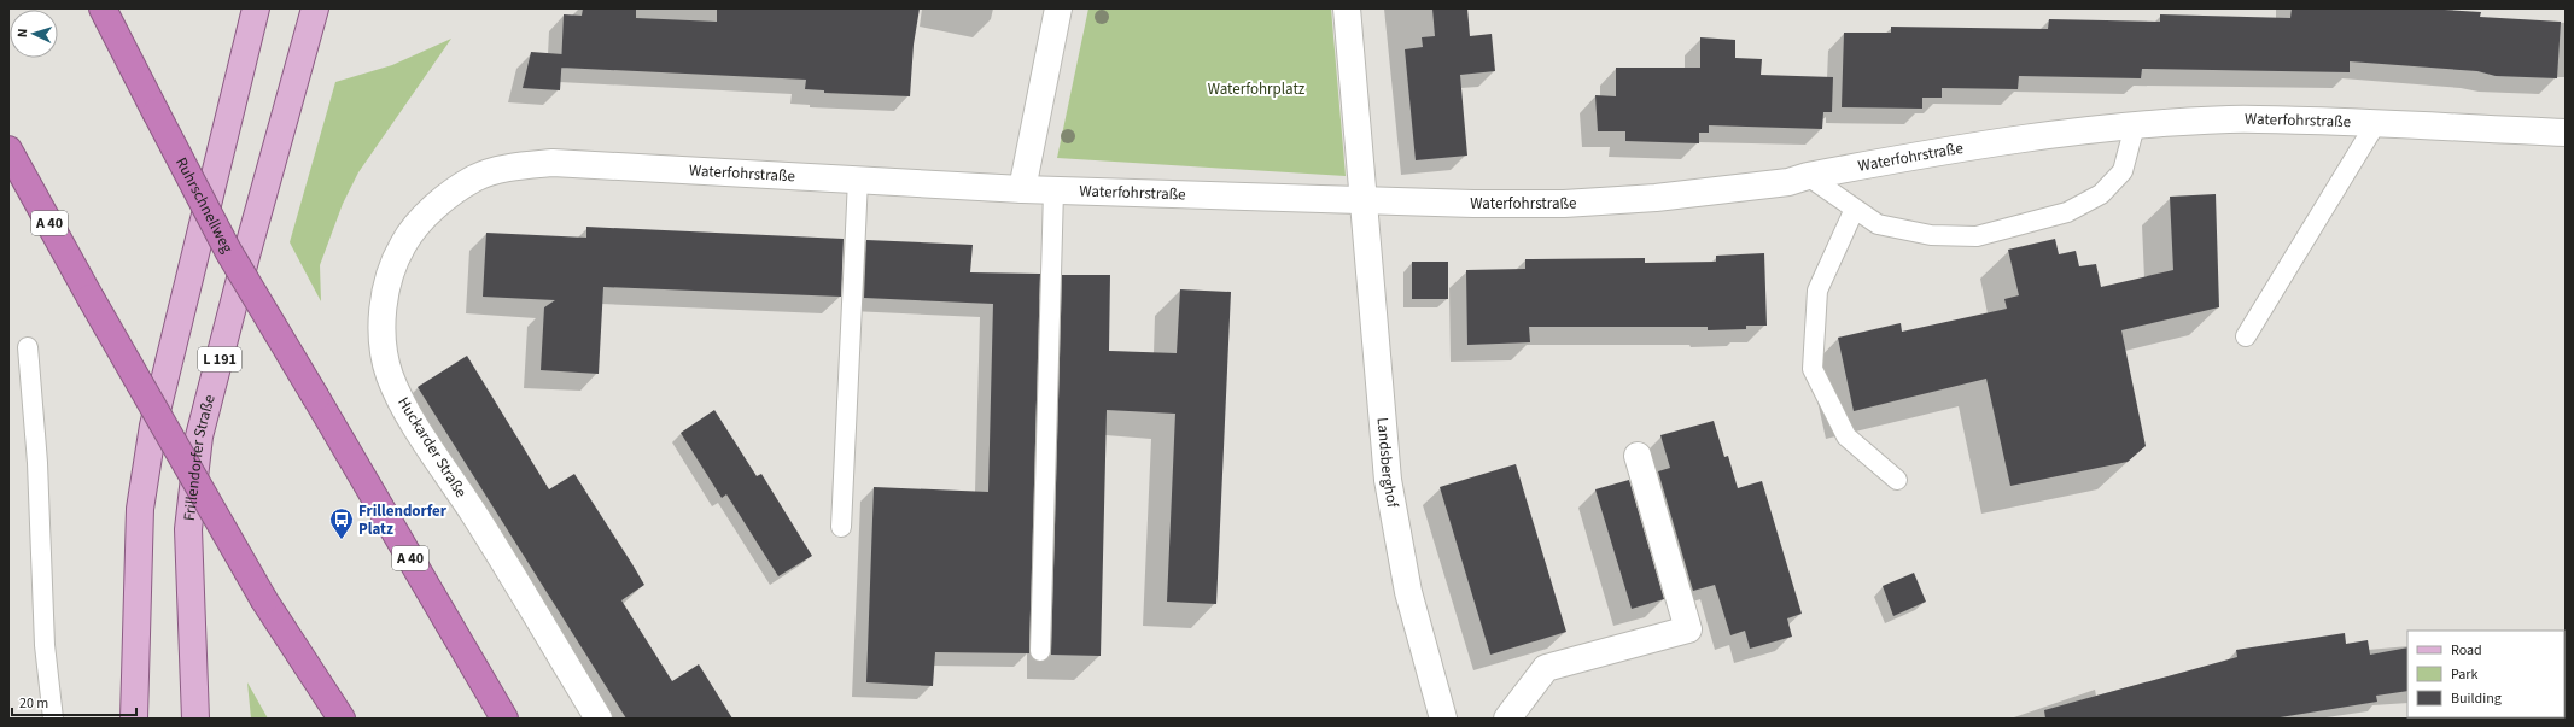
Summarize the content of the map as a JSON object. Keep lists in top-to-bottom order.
{
  "streets": {
    "highway": ["Ruhrschnellweg", "A 40"],
    "main road": ["L 191", "Frillendorfer Straße"],
    "street": ["Waterfohrstraße", "Huckarder Straße", "Landsberghof"]
  },
  "crossings": [
    ["Waterfohrstraße", "Huckarder Straße"],
    ["Waterfohrstraße", "Landsberghof"]
  ],
  "parks": ["Waterfohrplatz"],
  "places": {
    "bus stop": ["Frillendorfer Platz"]
  },
  "legend": ["Road", "Park", "Building"],
  "scale_bar": "20 m",
  "north": "left"
}
